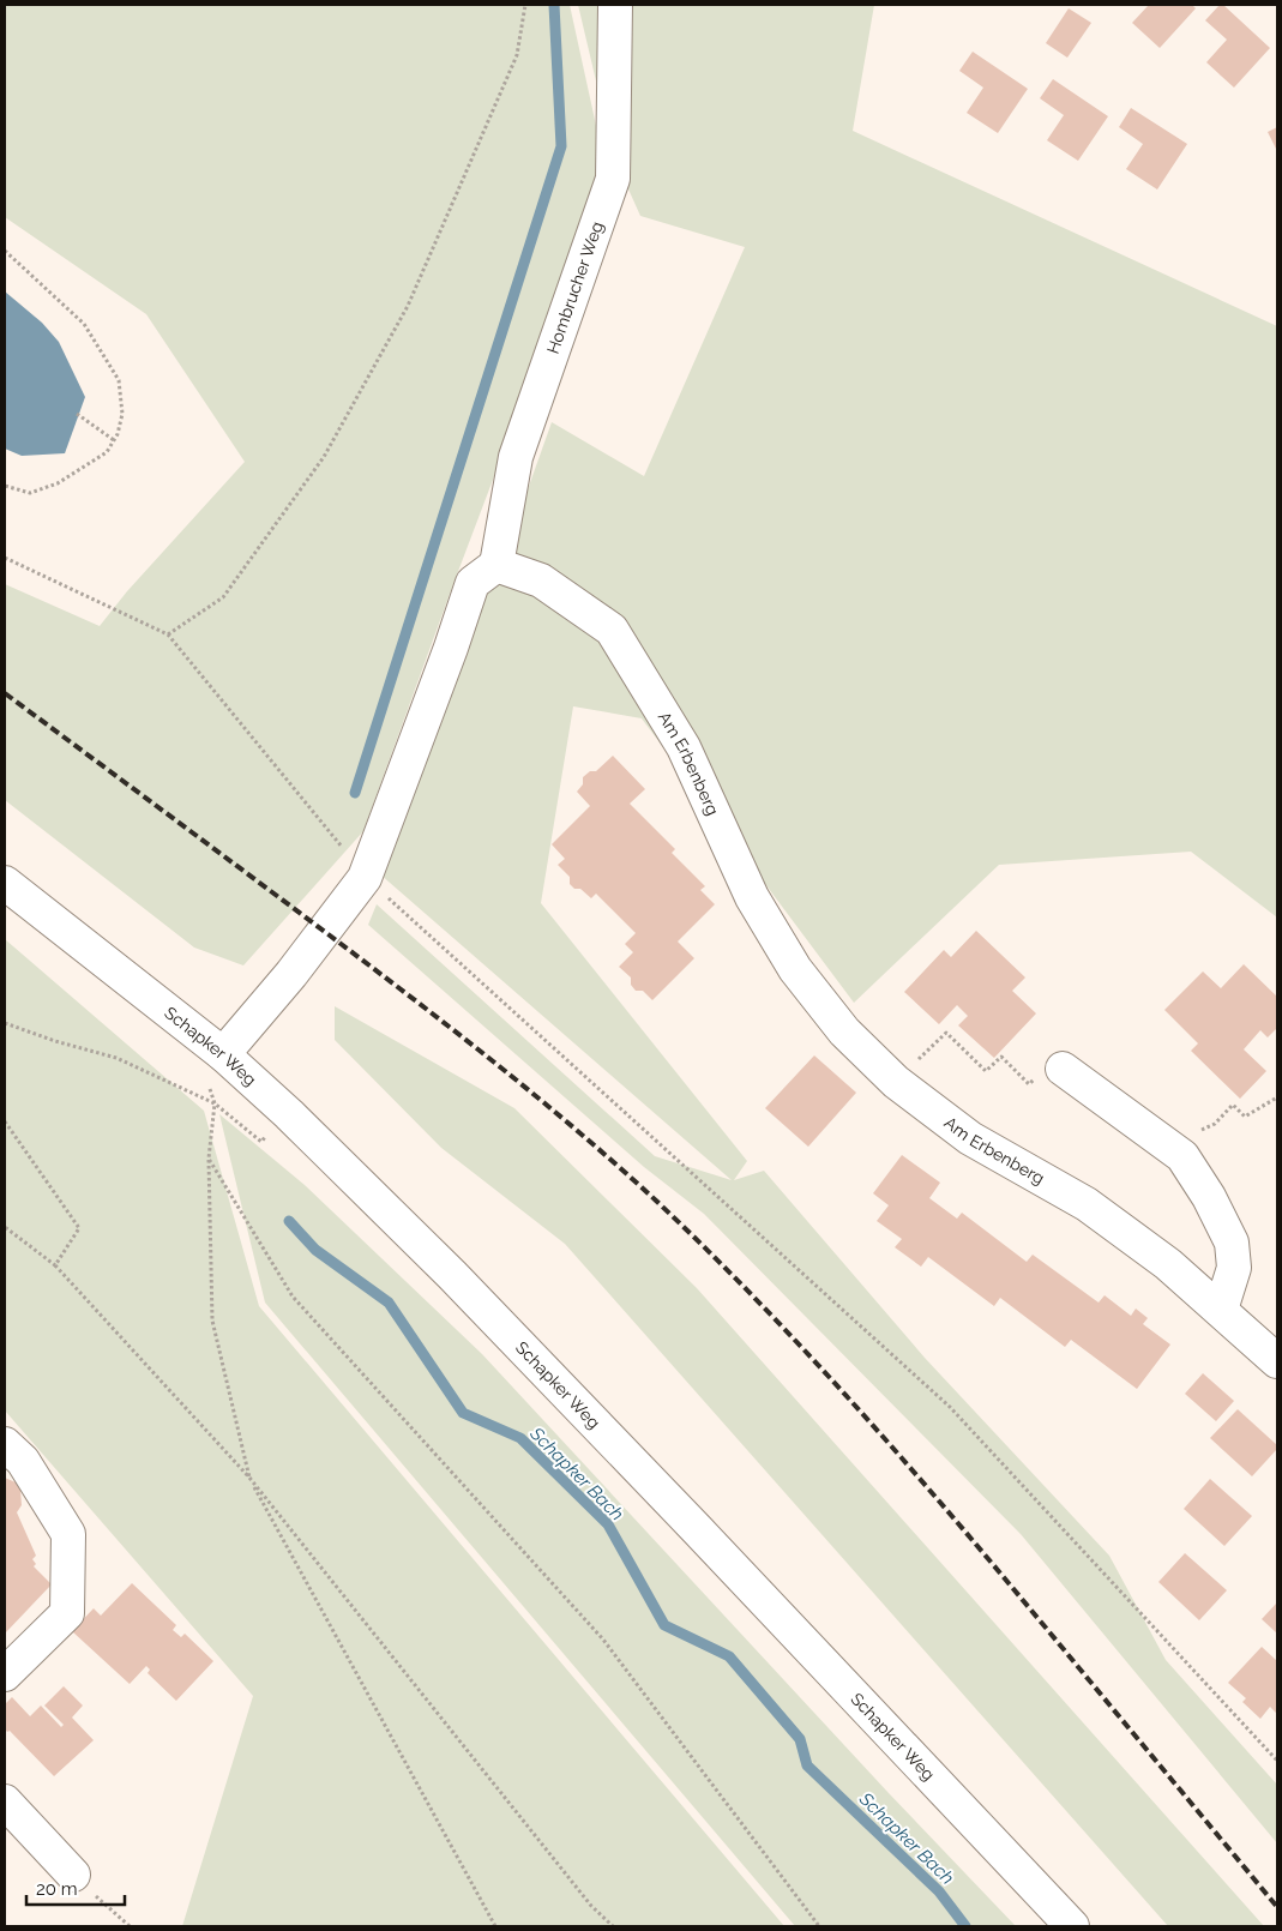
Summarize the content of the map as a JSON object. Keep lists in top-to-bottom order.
{
  "streets": {
    "street": ["Hombrucher Weg", "Am Erbenberg", "Schapker Weg"]
  },
  "crossings": [
    ["Hombrucher Weg", "Am Erbenberg"]
  ],
  "water": ["Schapker Bach"],
  "scale_bar": "20 m"
}
